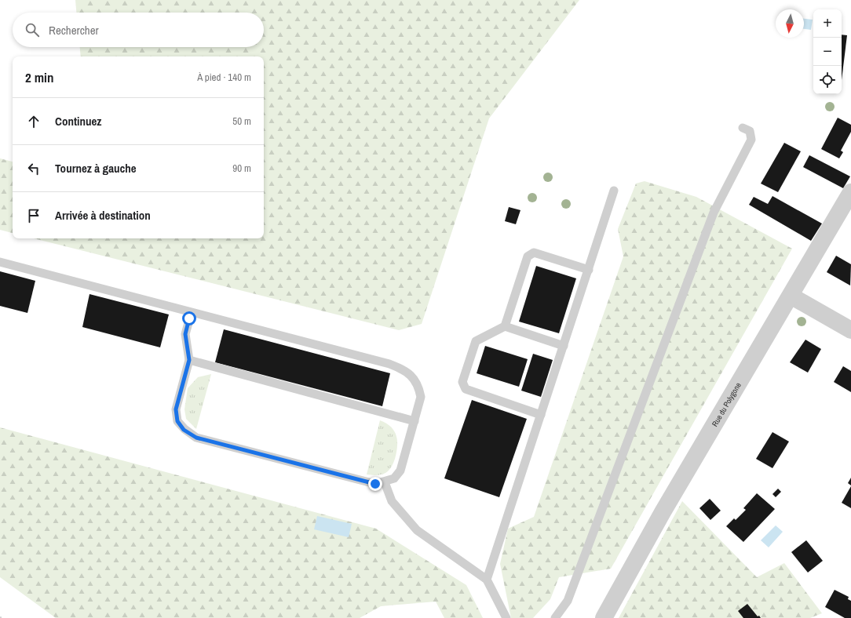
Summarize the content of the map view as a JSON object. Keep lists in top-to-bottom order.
{
  "streets": {
    "street": ["Rue du Polygone"]
  },
  "north": "bottom",
  "page": {
    "map_buttons": ["+", "−"],
    "search": "Rechercher",
    "heading": ["2 min", "À pied · 140 m"],
    "list": [
      ["Continuez", "50 m"],
      ["Tournez à gauche", "90 m"],
      "Arrivée à destination"
    ]
  }
}
